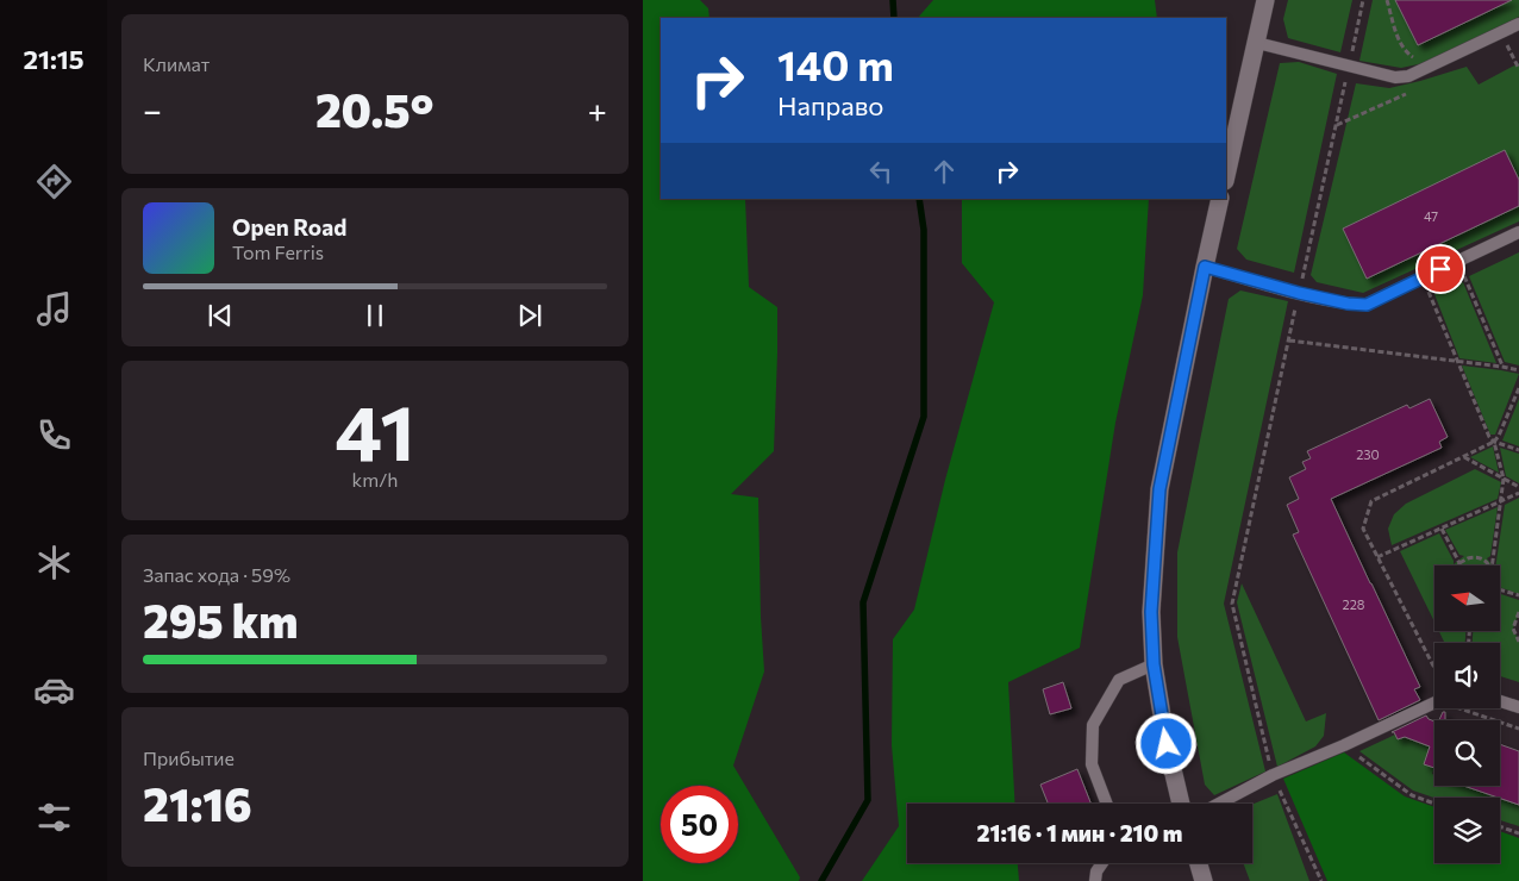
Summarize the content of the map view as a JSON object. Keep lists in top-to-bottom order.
{
  "house_numbers": ["47", "230", "228"],
  "north": "left",
  "page": {
    "tabs": "21:15",
    "tile": [
      "Климат",
      ["41", "km/h"],
      ["Запас хода · 59%", "295 km"],
      ["Прибытие", "21:16"]
    ],
    "turn": ["140 m", "Направо"],
    "heat": ["−", "20.5°", "+"],
    "song": ["Open Road", "Tom Ferris"],
    "limit": "50",
    "trip": "21:16 · 1 мин · 210 m"
  }
}
